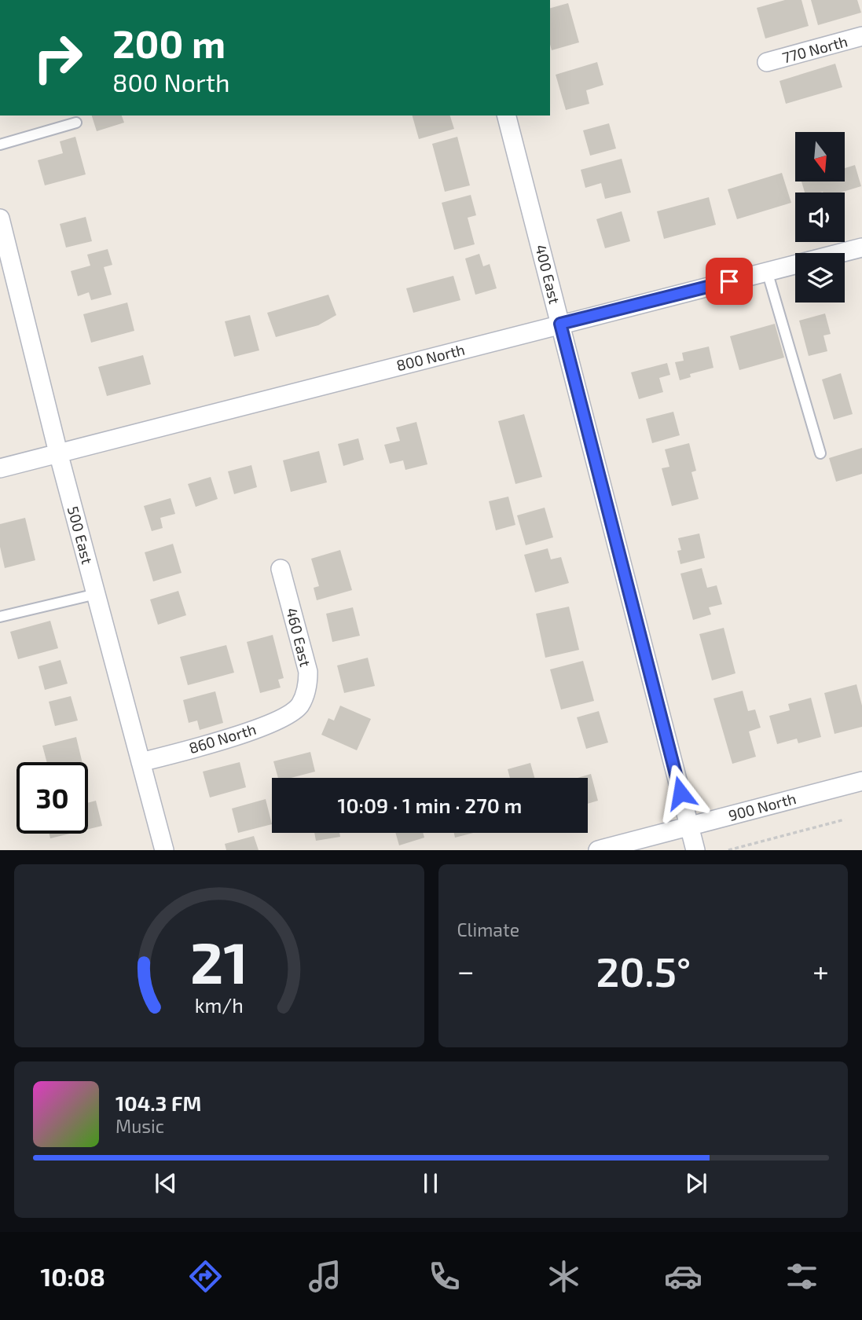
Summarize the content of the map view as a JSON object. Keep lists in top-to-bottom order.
{
  "streets": {
    "street": [
      "770 North",
      "400 East",
      "800 North",
      "500 East",
      "460 East",
      "860 North",
      "900 North"
    ]
  },
  "crossings": [
    ["400 East", "800 North"],
    ["400 East", "900 North"],
    ["800 North", "500 East"],
    ["500 East", "860 North"],
    ["460 East", "860 North"]
  ],
  "north": "bottom",
  "page": {
    "turn": ["200 m", "800 North"],
    "limit": "30",
    "trip": "10:09 · 1 min · 270 m",
    "tile": "Climate",
    "heat": ["−", "20.5°", "+"],
    "song": ["104.3 FM", "Music"],
    "tabs": "10:08",
    "gauge": ["21", "km/h"]
  }
}
